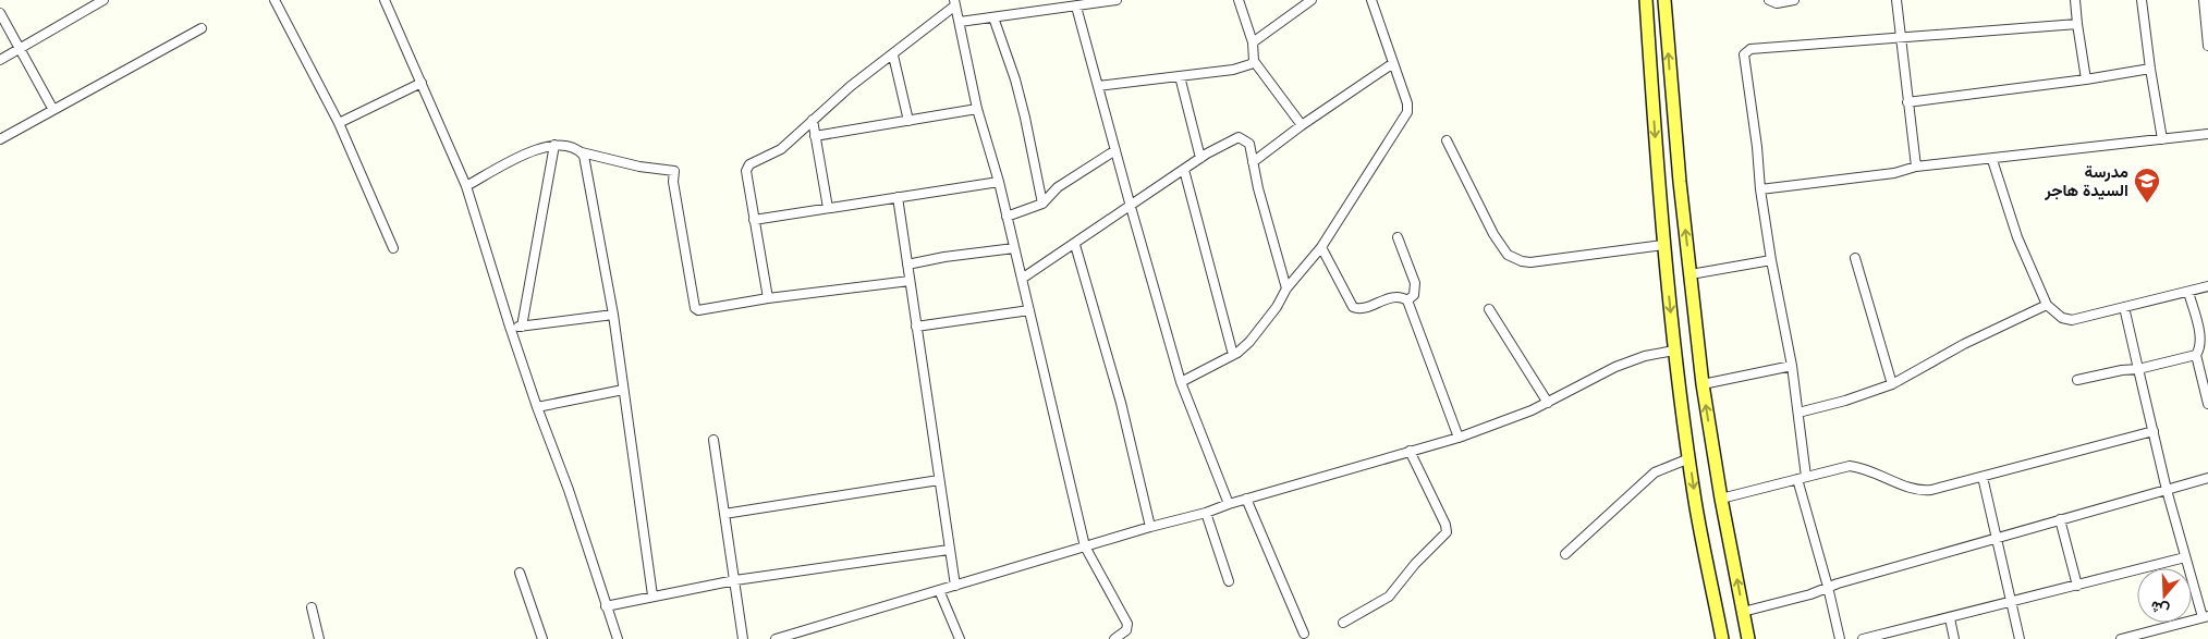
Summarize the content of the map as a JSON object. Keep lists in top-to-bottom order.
{
  "places": {
    "school or university": ["مدرسة السيدة هاجر"]
  },
  "north": "bottom"
}
